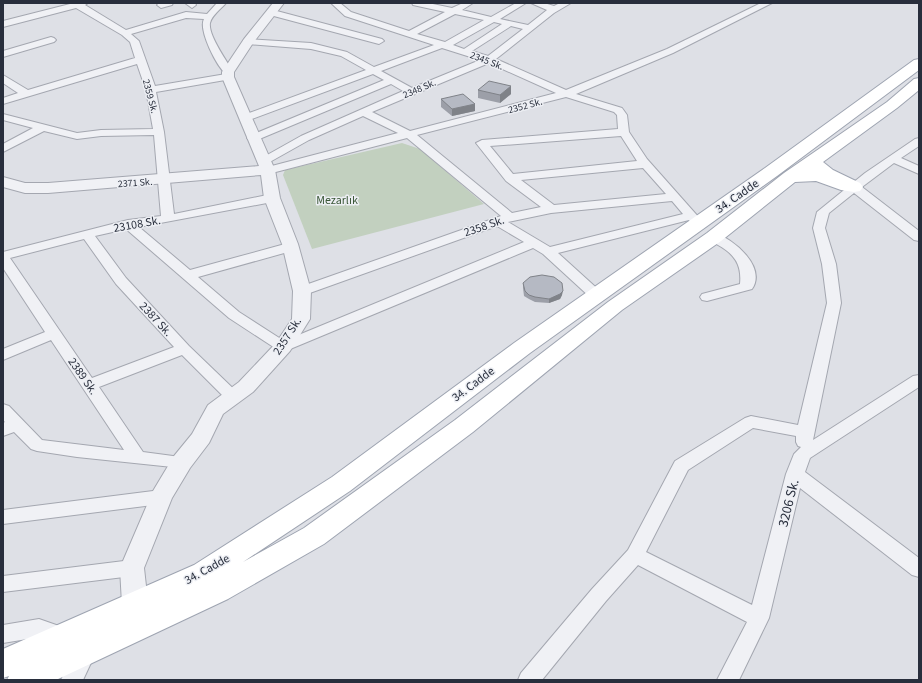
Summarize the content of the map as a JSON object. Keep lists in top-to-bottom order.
{
  "streets": {
    "main road": ["34. Cadde"],
    "street": [
      "2345 Sk.",
      "2348 Sk.",
      "2359 Sk.",
      "2352 Sk.",
      "2371 Sk.",
      "23108 Sk.",
      "2358 Sk.",
      "2387 Sk.",
      "2357 Sk.",
      "2389 Sk.",
      "3206 Sk."
    ]
  },
  "crossings": [
    ["2345 Sk.", "2348 Sk."],
    ["2345 Sk.", "2352 Sk."],
    ["2348 Sk.", "2352 Sk."],
    ["2348 Sk.", "2371 Sk."],
    ["2348 Sk.", "2357 Sk."],
    ["2359 Sk.", "2371 Sk."],
    ["2359 Sk.", "23108 Sk."],
    ["2352 Sk.", "2371 Sk."],
    ["2352 Sk.", "2357 Sk."],
    ["2371 Sk.", "2357 Sk."],
    ["34. Cadde", "2357 Sk."],
    ["23108 Sk.", "2387 Sk."],
    ["23108 Sk.", "2357 Sk."],
    ["23108 Sk.", "2389 Sk."],
    ["2358 Sk.", "2357 Sk."],
    ["2387 Sk.", "2357 Sk."]
  ],
  "parks": ["Mezarlık"]
}
